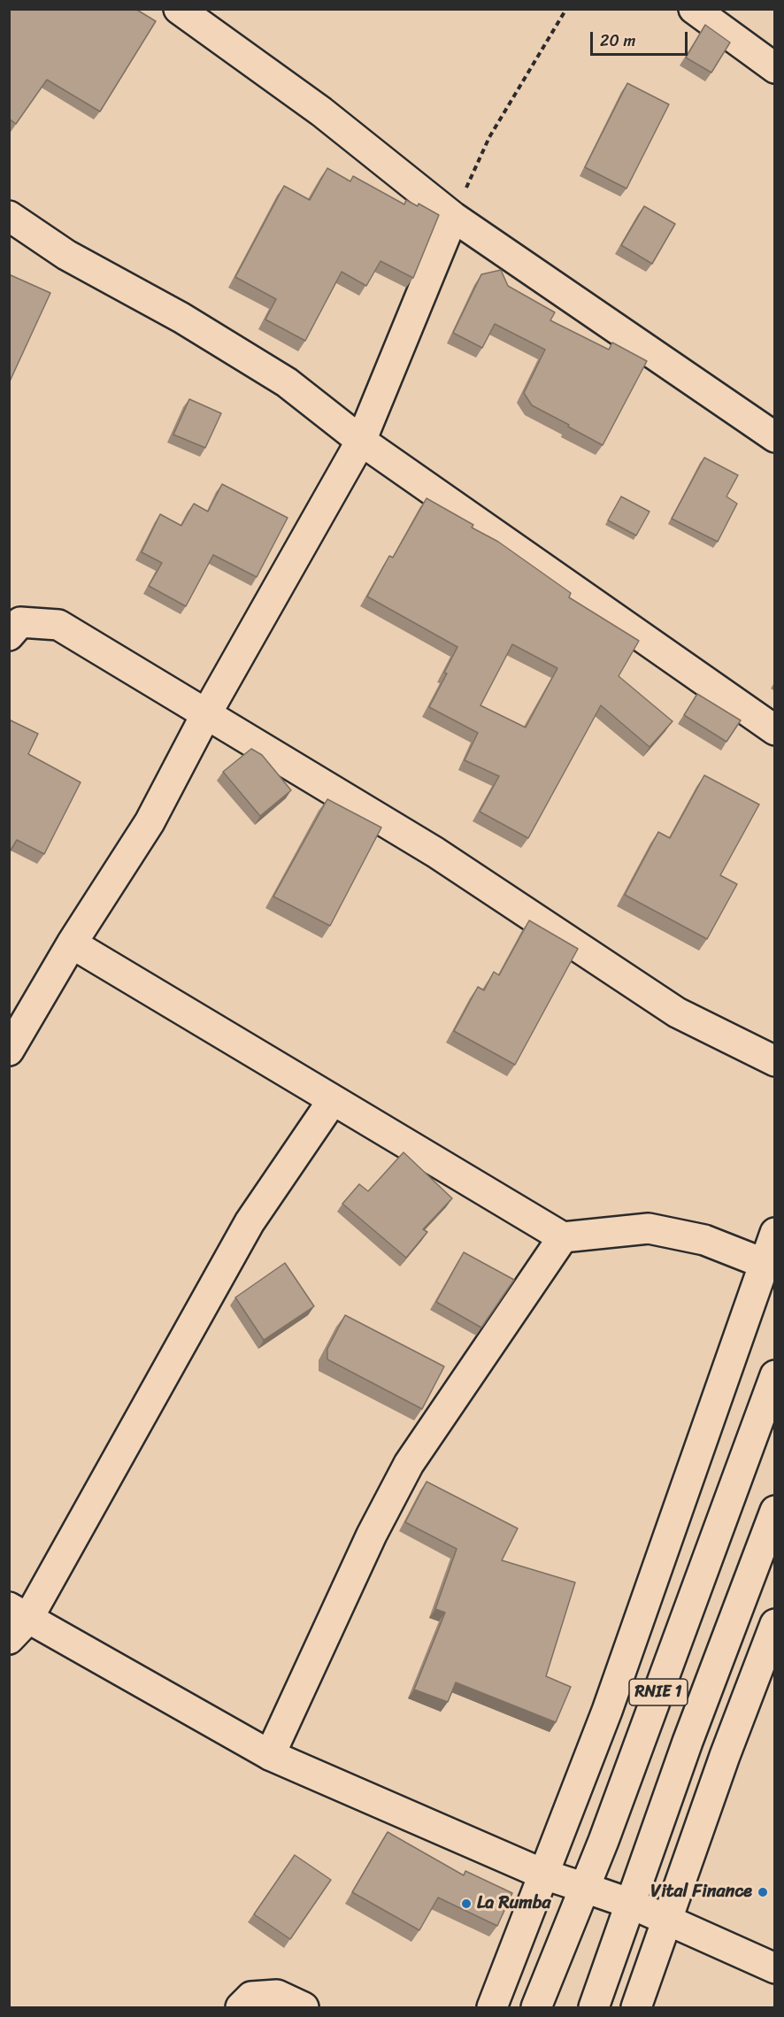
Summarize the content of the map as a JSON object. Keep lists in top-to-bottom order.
{
  "streets": {
    "main road": ["RNIE 1"]
  },
  "places": ["Vital Finance", "La Rumba"],
  "scale_bar": "20 m"
}
